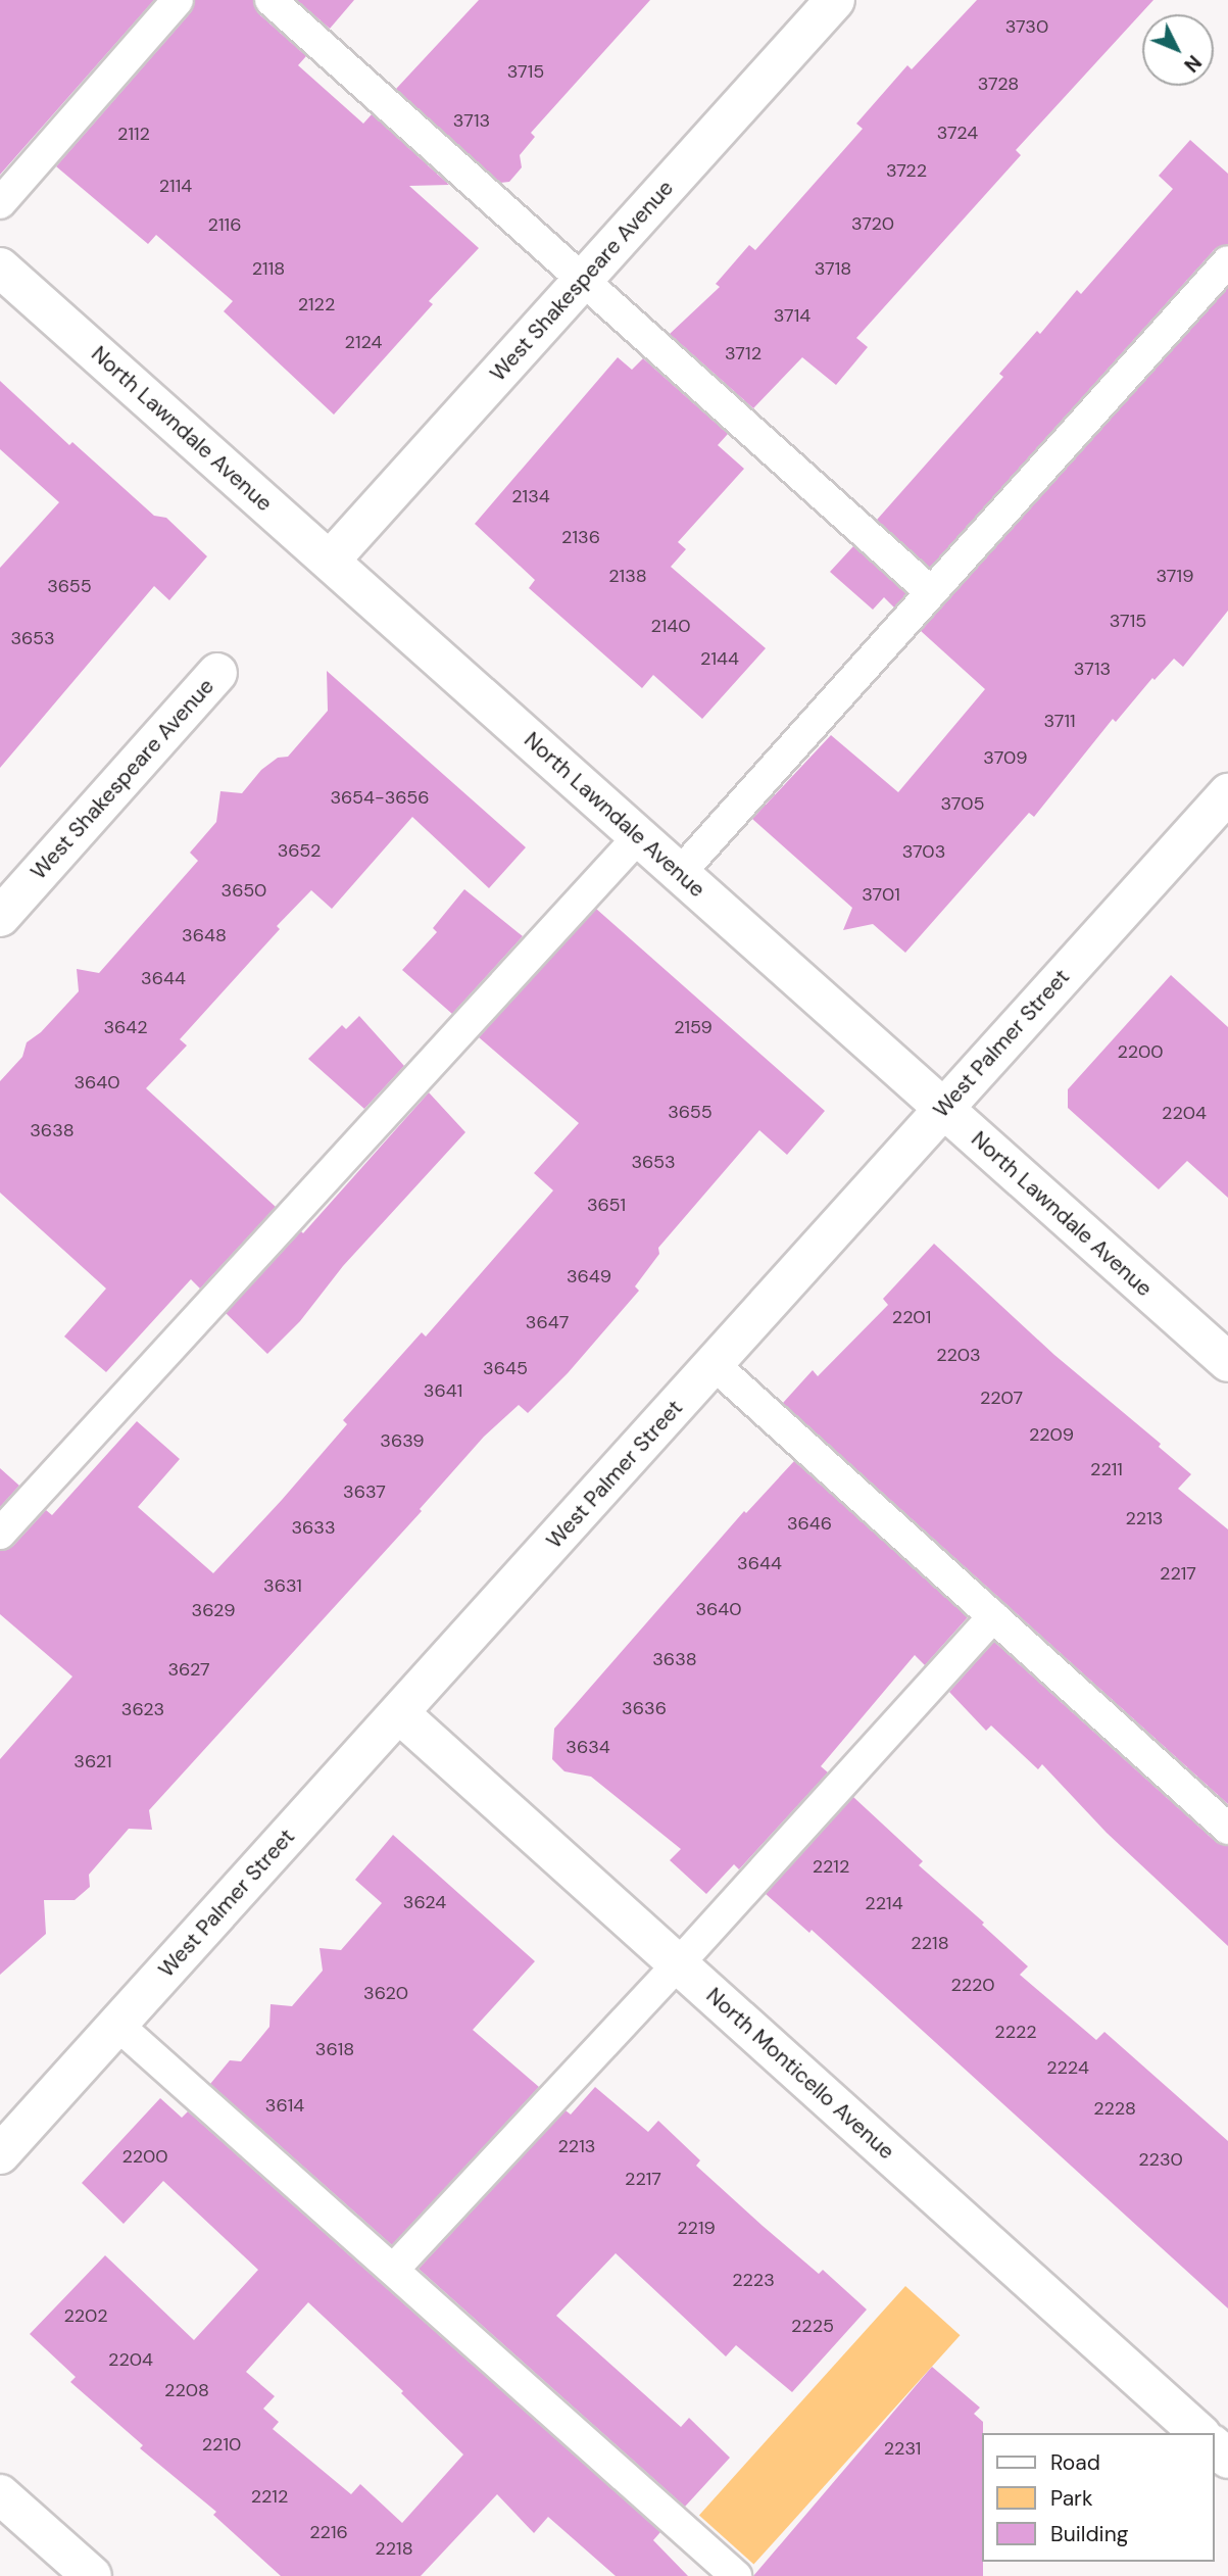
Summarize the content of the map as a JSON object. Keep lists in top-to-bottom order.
{
  "streets": {
    "street": [
      "West Shakespeare Avenue",
      "North Lawndale Avenue",
      "West Palmer Street",
      "North Monticello Avenue"
    ]
  },
  "crossings": [
    ["West Shakespeare Avenue", "North Lawndale Avenue"],
    ["North Lawndale Avenue", "West Palmer Street"],
    ["West Palmer Street", "North Monticello Avenue"]
  ],
  "house_numbers": [
    "3730",
    "3715",
    "3728",
    "3713",
    "3724",
    "2112",
    "3722",
    "2114",
    "3720",
    "2116",
    "2118",
    "3718",
    "2122",
    "3714",
    "2124",
    "3712",
    "2134",
    "2136",
    "2138",
    "3719",
    "3655",
    "3715",
    "2140",
    "3653",
    "2144",
    "3713",
    "3711",
    "3709",
    "3654-3656",
    "3705",
    "3652",
    "3703",
    "3650",
    "3701",
    "3648",
    "3644",
    "3642",
    "2159",
    "2200",
    "3640",
    "3655",
    "2204",
    "3638",
    "3653",
    "3651",
    "3649",
    "2201",
    "3647",
    "2203",
    "3645",
    "3641",
    "2207",
    "2209",
    "3639",
    "2211",
    "3637",
    "2213",
    "3646",
    "3633",
    "3644",
    "2217",
    "3631",
    "3640",
    "3629",
    "3638",
    "3627",
    "3636",
    "3623",
    "3634",
    "3621",
    "2212",
    "3624",
    "2214",
    "2218",
    "2220",
    "3620",
    "2222",
    "3618",
    "2224",
    "3614",
    "2228",
    "2213",
    "2200",
    "2230",
    "2217",
    "2219",
    "2223",
    "2202",
    "2225",
    "2204",
    "2208",
    "2210",
    "2231",
    "2212",
    "2216",
    "2218"
  ],
  "legend": ["Road", "Park", "Building"],
  "north": "bottom right"
}
